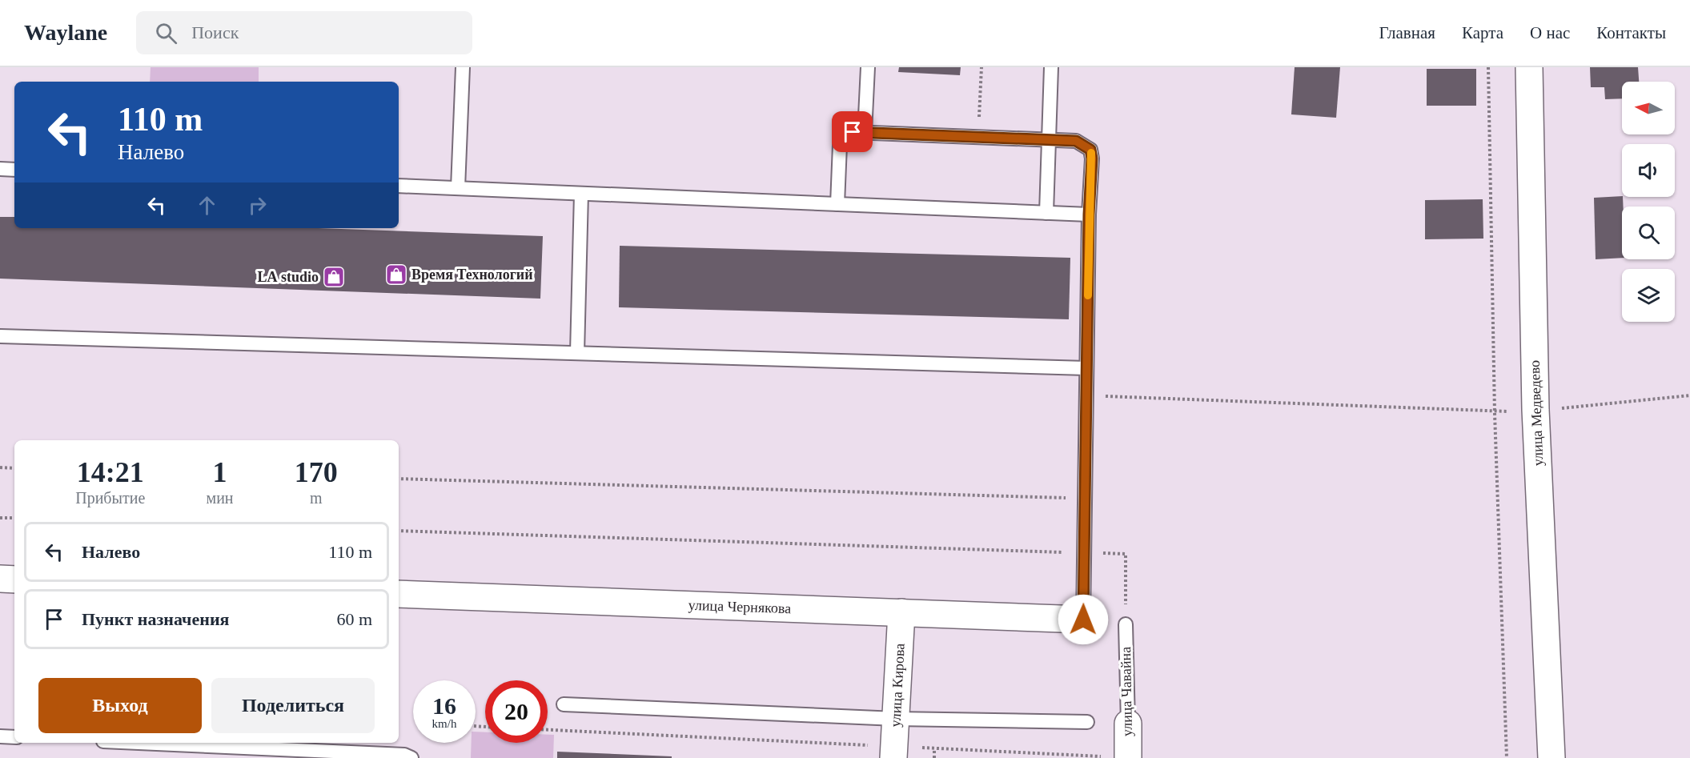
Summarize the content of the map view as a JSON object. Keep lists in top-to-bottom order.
{
  "streets": {
    "street": [
      "улица Медведево",
      "улица Чернякова",
      "улица Кирова",
      "улица Чавайна"
    ]
  },
  "crossings": [
    ["улица Чернякова", "улица Кирова"]
  ],
  "places": {
    "shop": ["Время Технологий", "LА studio"]
  },
  "north": "left",
  "page": {
    "header": "Waylane",
    "search": "Поиск",
    "nav": [
      "Главная",
      "Карта",
      "О нас",
      "Контакты"
    ],
    "turn": ["110 m", "Налево"],
    "eta": [
      "14:21",
      "Прибытие",
      "1",
      "мин",
      "170",
      "m"
    ],
    "list": [
      {
        "name": "Налево",
        "value": "110 m"
      },
      {
        "name": "Пункт назначения",
        "value": "60 m"
      }
    ],
    "buttons": ["Выход", "Поделиться"],
    "speed": "16 km/h",
    "limit": "20"
  }
}
